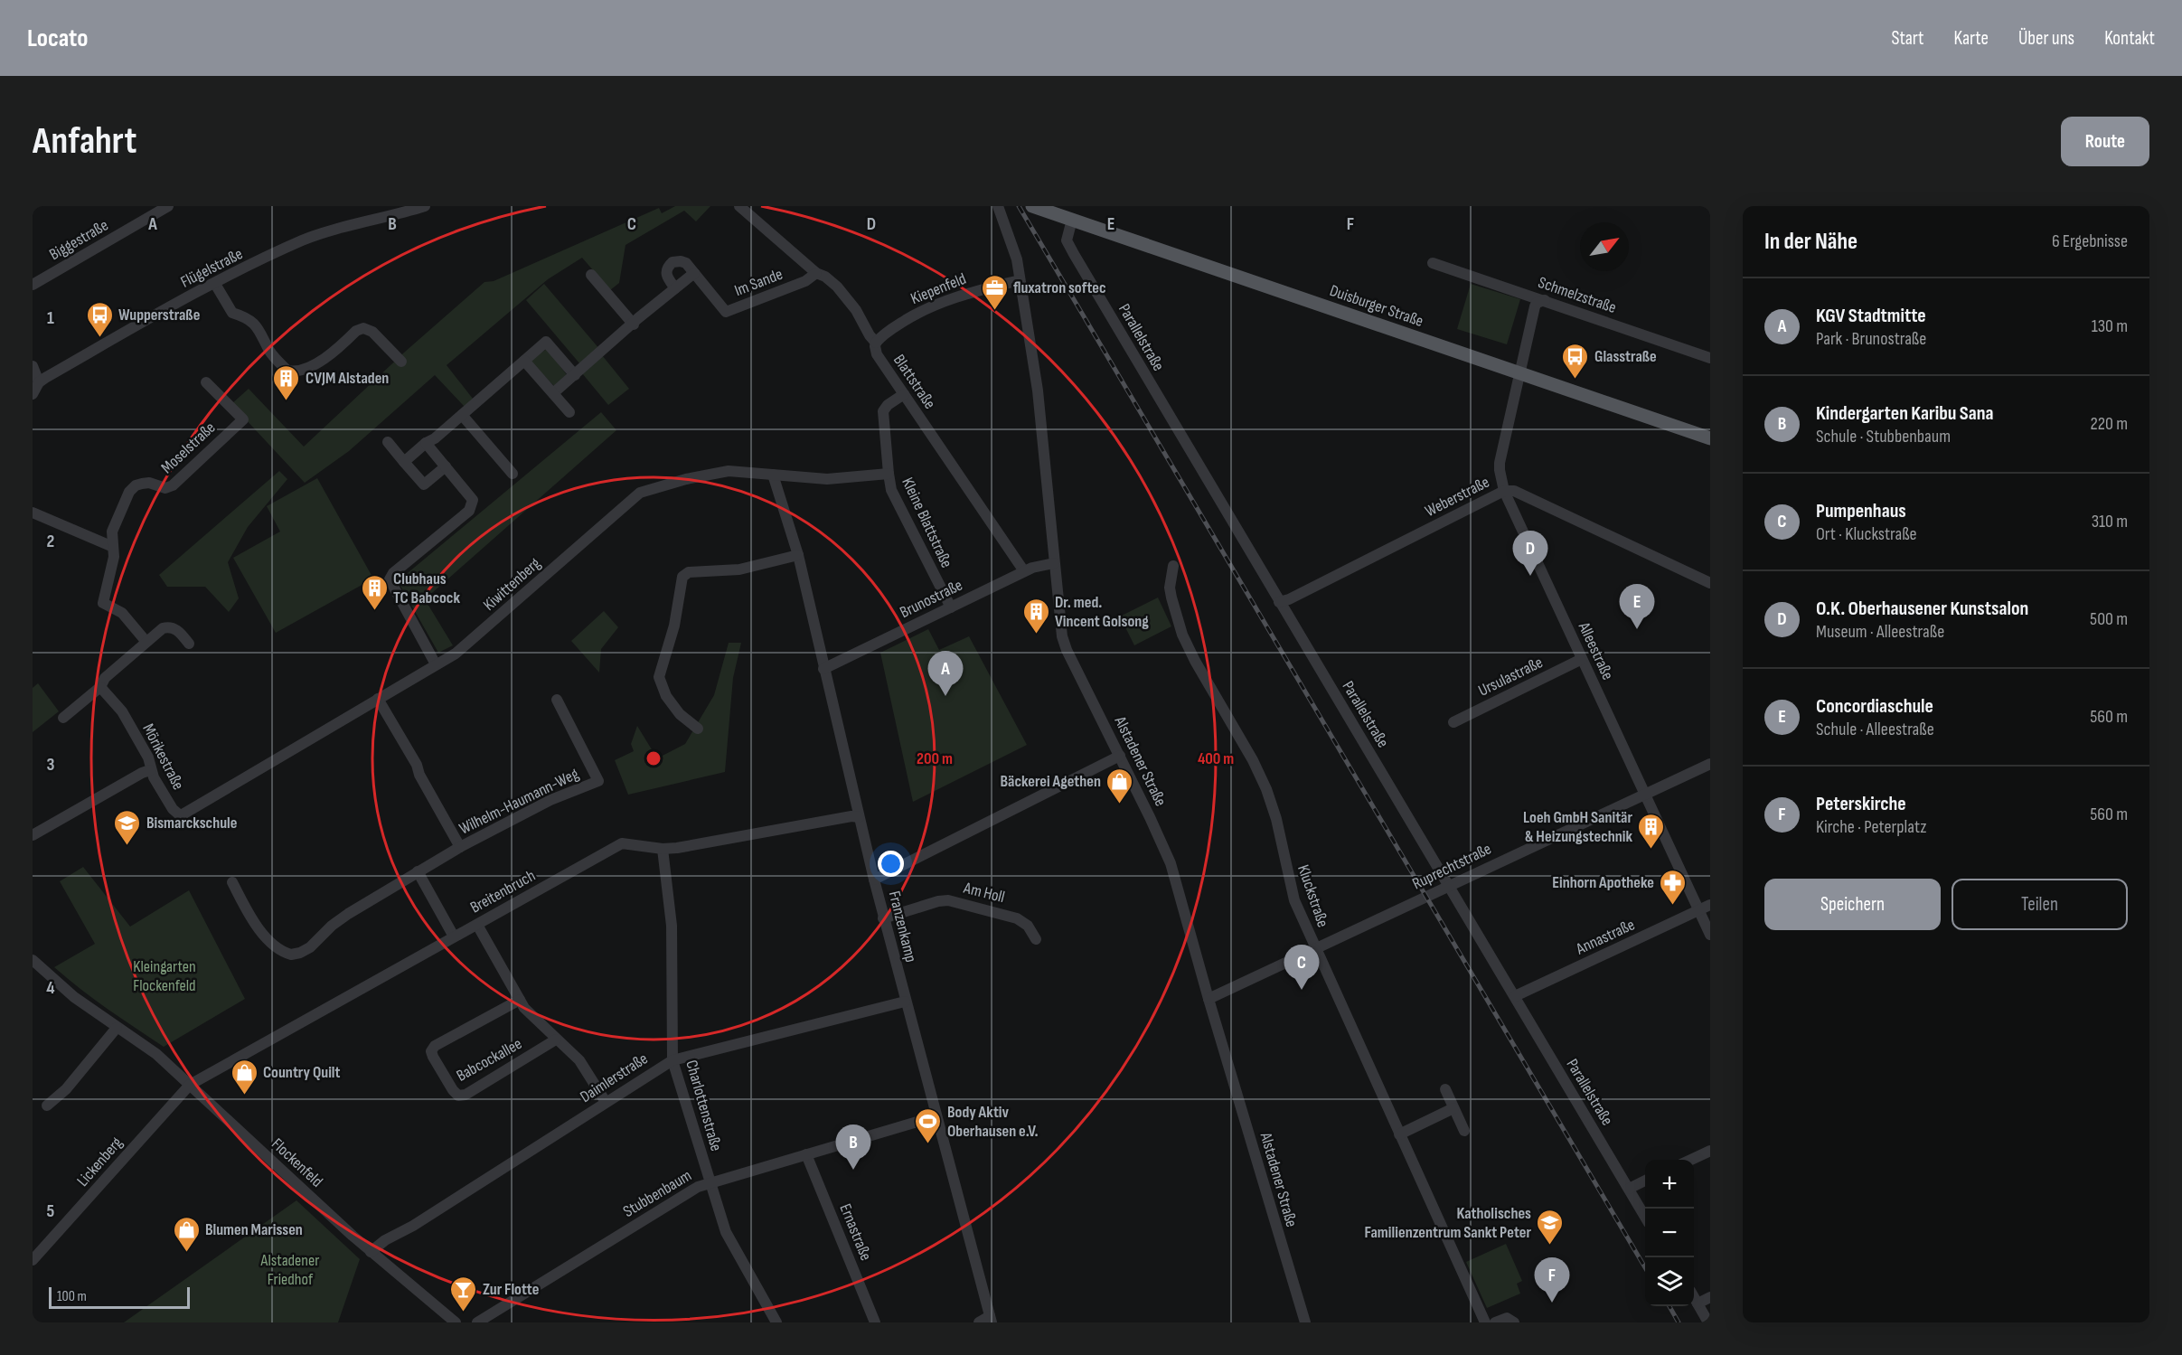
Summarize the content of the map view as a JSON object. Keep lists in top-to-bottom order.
{
  "streets": {
    "main road": ["Duisburger Straße"],
    "street": [
      "Biggestraße",
      "Flügelstraße",
      "Im Sande",
      "Kiepenfeld",
      "Schmelzstraße",
      "Parallelstraße",
      "Blattstraße",
      "Moselstraße",
      "Weberstraße",
      "Kleine Blattstraße",
      "Kiwittenberg",
      "Brunostraße",
      "Alleestraße",
      "Ursulastraße",
      "Mörikestraße",
      "Alstadener Straße",
      "Wilhelm-Haumann-Weg",
      "Ruprechtstraße",
      "Breitenbruch",
      "Am Holl",
      "Kluckstraße",
      "Franzenkamp",
      "Annastraße",
      "Babcockallee",
      "Daimlerstraße",
      "Charlottenstraße",
      "Lickenberg",
      "Flockenfeld",
      "Stubbenbaum",
      "Ernastraße"
    ]
  },
  "crossings": [
    ["Im Sande", "Blattstraße"],
    ["Kiepenfeld", "Blattstraße"],
    ["Kiepenfeld", "Alstadener Straße"],
    ["Duisburger Straße", "Parallelstraße"],
    ["Duisburger Straße", "Alleestraße"],
    ["Parallelstraße", "Weberstraße"],
    ["Parallelstraße", "Ruprechtstraße"],
    ["Parallelstraße", "Annastraße"],
    ["Blattstraße", "Kleine Blattstraße"],
    ["Blattstraße", "Brunostraße"],
    ["Weberstraße", "Alleestraße"],
    ["Kleine Blattstraße", "Kiwittenberg"],
    ["Kleine Blattstraße", "Brunostraße"],
    ["Kiwittenberg", "Mörikestraße"],
    ["Kiwittenberg", "Wilhelm-Haumann-Weg"],
    ["Kiwittenberg", "Franzenkamp"],
    ["Brunostraße", "Alstadener Straße"],
    ["Brunostraße", "Franzenkamp"],
    ["Alleestraße", "Ursulastraße"],
    ["Alleestraße", "Ruprechtstraße"],
    ["Alleestraße", "Annastraße"],
    ["Alstadener Straße", "Ruprechtstraße"],
    ["Ruprechtstraße", "Kluckstraße"],
    ["Breitenbruch", "Franzenkamp"],
    ["Breitenbruch", "Babcockallee"],
    ["Breitenbruch", "Charlottenstraße"],
    ["Breitenbruch", "Lickenberg"],
    ["Breitenbruch", "Flockenfeld"],
    ["Am Holl", "Franzenkamp"],
    ["Franzenkamp", "Daimlerstraße"],
    ["Franzenkamp", "Stubbenbaum"],
    ["Babcockallee", "Daimlerstraße"],
    ["Daimlerstraße", "Charlottenstraße"],
    ["Daimlerstraße", "Flockenfeld"],
    ["Charlottenstraße", "Stubbenbaum"],
    ["Lickenberg", "Flockenfeld"],
    ["Stubbenbaum", "Ernastraße"]
  ],
  "parks": ["Kleingarten Flockenfeld", "Alstadener Friedhof"],
  "places": {
    "office": ["fluxatron softec"],
    "bus stop": ["Wupperstraße", "Glasstraße"],
    "building": [
      "CVJM Alstaden",
      "Clubhaus TC Babcock",
      "Dr. med. Vincent Golsong",
      "Loeh GmbH Sanitär & Heizungstechnik"
    ],
    "shop": ["Bäckerei Agethen", "Country Quilt", "Blumen Marissen"],
    "school or university": ["Bismarckschule", "Katholisches Familienzentrum Sankt Peter"],
    "pharmacy": ["Einhorn Apotheke"],
    "sports": ["Body Aktiv Oberhausen e.V."],
    "bar": ["Zur Flotte"]
  },
  "scale_bar": "100 m",
  "north": "top right",
  "page": {
    "header": "Locato",
    "nav": [
      "Start",
      "Karte",
      "Über uns",
      "Kontakt"
    ],
    "buttons": [
      "Route",
      ["Speichern", "Teilen"]
    ],
    "title": "Anfahrt",
    "heading": ["In der Nähe", "6 Ergebnisse"],
    "list": [
      {
        "mark": "A",
        "name": "KGV Stadtmitte",
        "note": "Park · Brunostraße",
        "value": "130 m"
      },
      {
        "mark": "B",
        "name": "Kindergarten Karibu Sana",
        "note": "Schule · Stubbenbaum",
        "value": "220 m"
      },
      {
        "mark": "C",
        "name": "Pumpenhaus",
        "note": "Ort · Kluckstraße",
        "value": "310 m"
      },
      {
        "mark": "D",
        "name": "O.K. Oberhausener Kunstsalon",
        "note": "Museum · Alleestraße",
        "value": "500 m"
      },
      {
        "mark": "E",
        "name": "Concordiaschule",
        "note": "Schule · Alleestraße",
        "value": "560 m"
      },
      {
        "mark": "F",
        "name": "Peterskirche",
        "note": "Kirche · Peterplatz",
        "value": "560 m"
      }
    ],
    "pins": [
      "D",
      "E",
      "A",
      "C",
      "B",
      "F"
    ],
    "map_buttons": ["+", "−"],
    "scale": "100 m"
  },
  "grid": {
    "columns": [
      "A",
      "B",
      "C",
      "D",
      "E",
      "F"
    ],
    "rows": [
      "1",
      "2",
      "3",
      "4",
      "5"
    ]
  },
  "rings": ["200 m", "400 m"]
}
